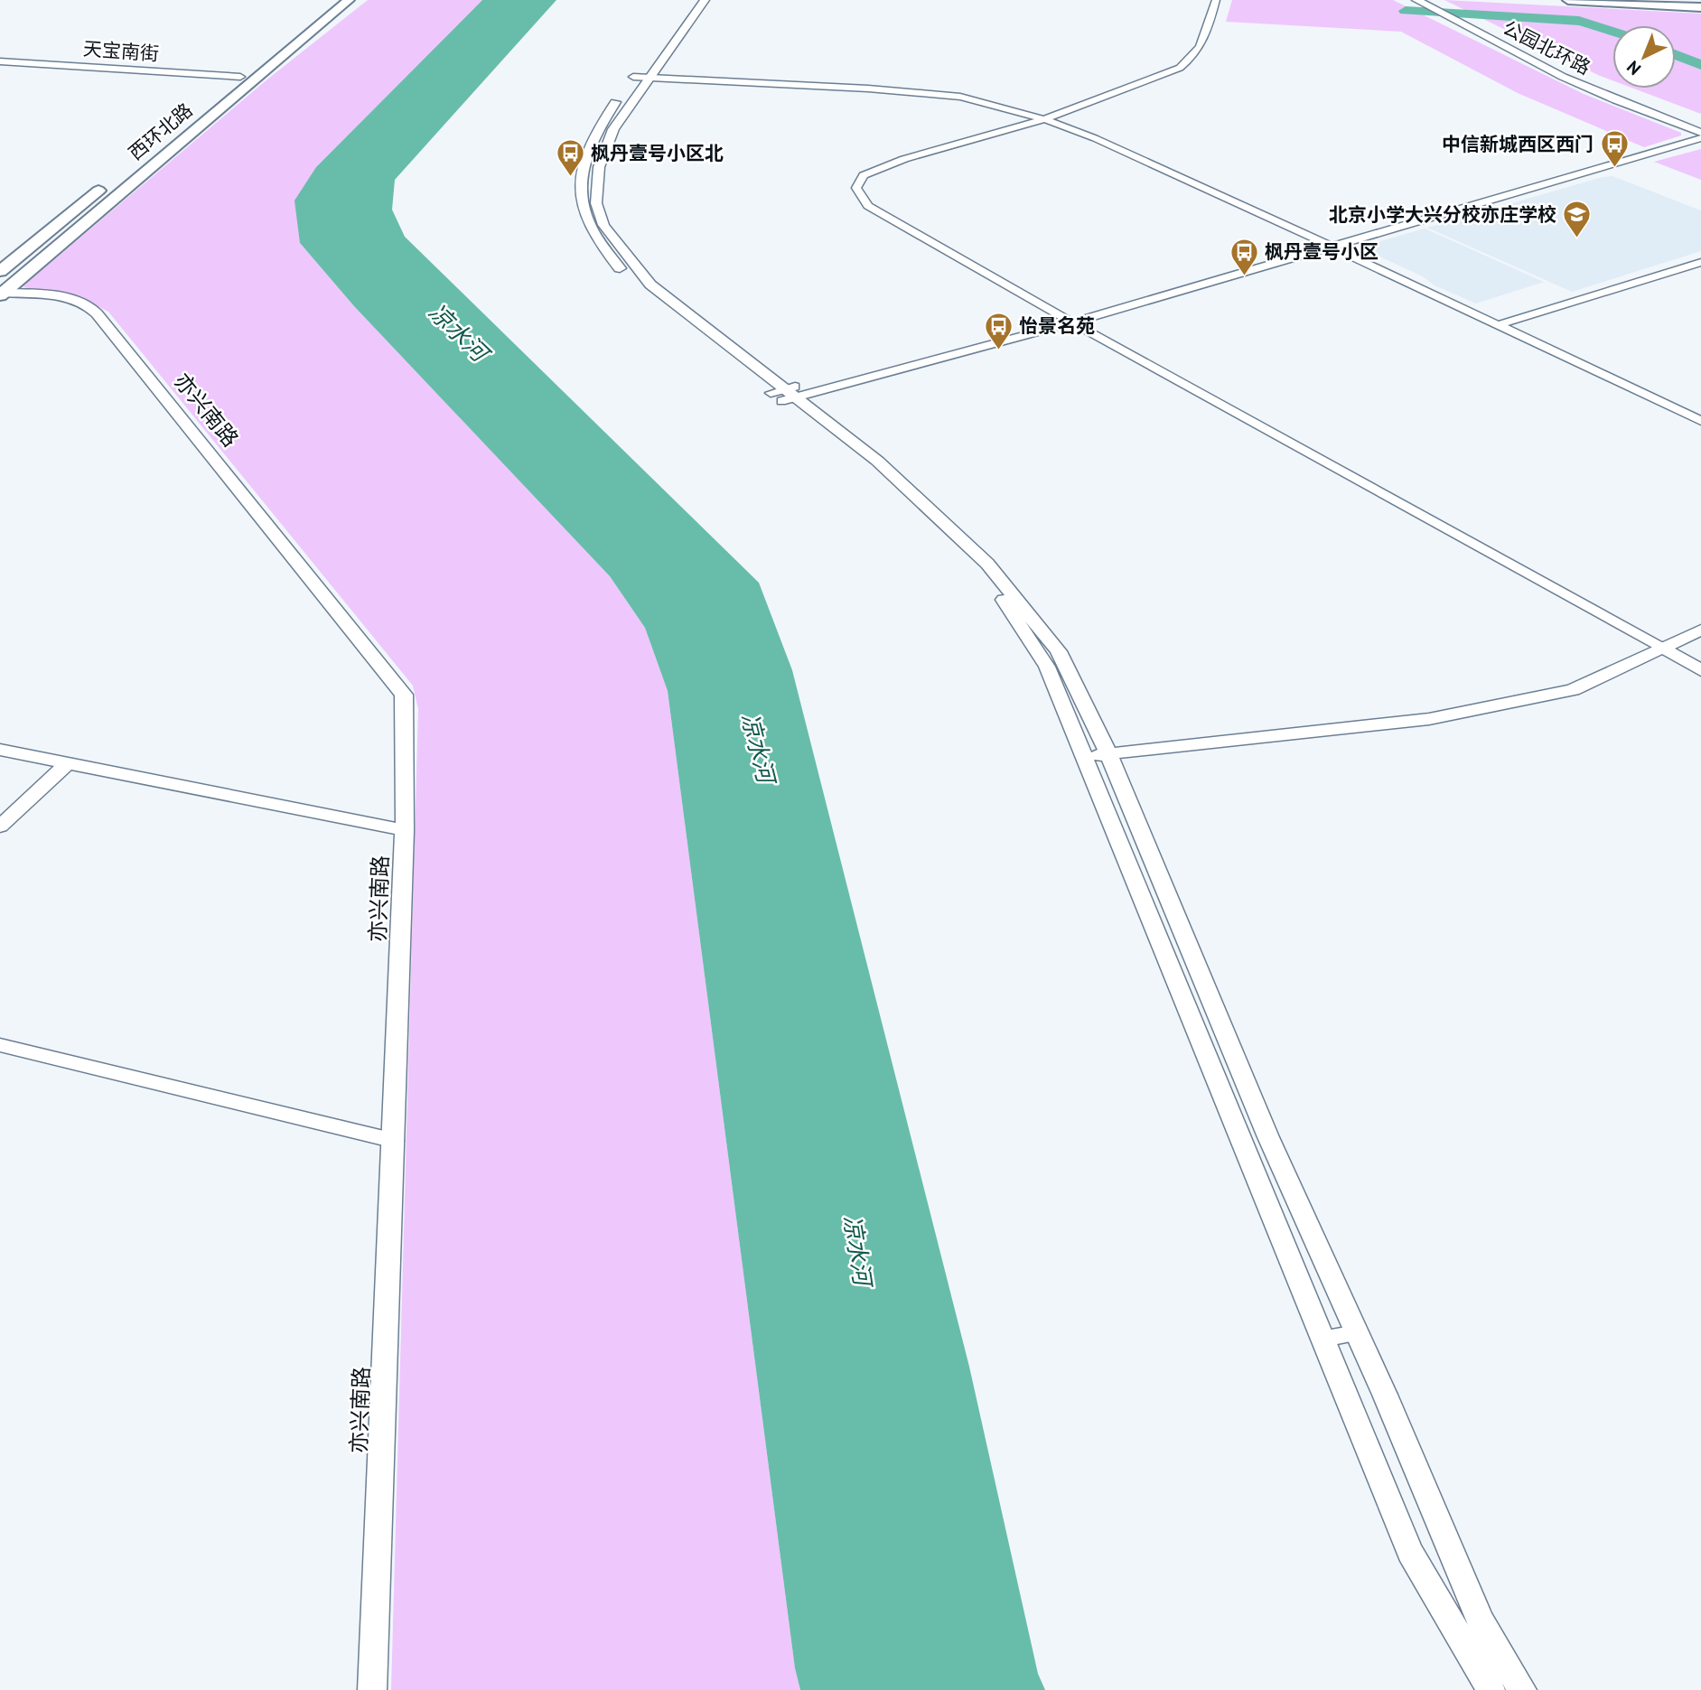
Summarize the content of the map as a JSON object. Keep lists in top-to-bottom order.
{
  "streets": {
    "main road": ["西环北路"],
    "street": ["公园北环路", "天宝南街", "亦兴南路"]
  },
  "crossings": [
    ["天宝南街", "西环北路"],
    ["西环北路", "亦兴南路"]
  ],
  "water": ["凉水河"],
  "places": {
    "bus stop": [
      "中信新城西区西门",
      "枫丹壹号小区北",
      "枫丹壹号小区",
      "怡景名苑"
    ],
    "school or university": ["北京小学大兴分校亦庄学校"]
  },
  "north": "bottom left"
}
